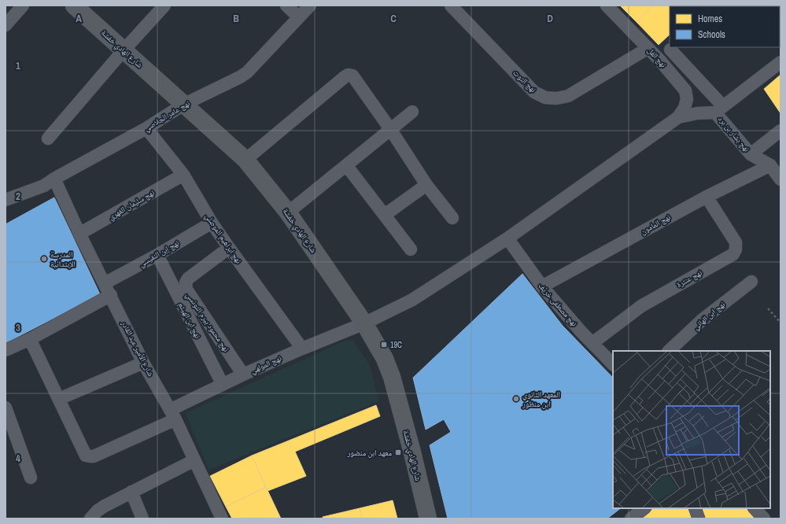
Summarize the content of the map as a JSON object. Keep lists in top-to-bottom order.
{
  "streets": {
    "street": [
      "شارع الهادي خفشة",
      "نهج الفل",
      "نهج التوت",
      "نهج عامر الجلاصي",
      "نهج بشار بن برد",
      "نهج سليمان الفهري",
      "نهج المامون",
      "نهج ابراهيم الموصلي",
      "نهج إبن النفيسي",
      "نهج عنترة",
      "نهج مصطفى خريّف",
      "نهج ابن الهاني",
      "نهج ابن الهيثم",
      "نهج محمود بيرم التونسي",
      "شارع الأمير عبد القادر",
      "نهج المولهي"
    ]
  },
  "crossings": [
    ["شارع الهادي خفشة", "نهج عامر الجلاصي"],
    ["شارع الهادي خفشة", "نهج المولهي"],
    ["نهج الفل", "نهج التوت"],
    ["نهج الفل", "نهج المولهي"],
    ["نهج عامر الجلاصي", "نهج ابراهيم الموصلي"],
    ["نهج عامر الجلاصي", "شارع الأمير عبد القادر"],
    ["نهج بشار بن برد", "نهج المامون"],
    ["نهج سليمان الفهري", "نهج ابراهيم الموصلي"],
    ["نهج سليمان الفهري", "شارع الأمير عبد القادر"],
    ["نهج المامون", "نهج عنترة"],
    ["نهج المامون", "نهج مصطفى خريّف"],
    ["نهج ابراهيم الموصلي", "نهج إبن النفيسي"],
    ["نهج ابراهيم الموصلي", "نهج محمود بيرم التونسي"],
    ["نهج ابراهيم الموصلي", "نهج المولهي"],
    ["نهج إبن النفيسي", "نهج ابن الهيثم"],
    ["نهج إبن النفيسي", "شارع الأمير عبد القادر"],
    ["نهج عنترة", "نهج مصطفى خريّف"],
    ["نهج مصطفى خريّف", "نهج المولهي"],
    ["نهج ابن الهيثم", "نهج المولهي"],
    ["نهج محمود بيرم التونسي", "نهج المولهي"],
    ["شارع الأمير عبد القادر", "نهج المولهي"]
  ],
  "places": {
    "other": ["المدرسة الإبتدائية", "المعهد الثانوي ابن منظور"],
    "transit": ["19C", "معهد ابن منضور"]
  },
  "legend": ["Homes", "Schools"],
  "grid": {
    "columns": [
      "A",
      "B",
      "C",
      "D"
    ],
    "rows": [
      "1",
      "2",
      "3",
      "4"
    ]
  }
}
